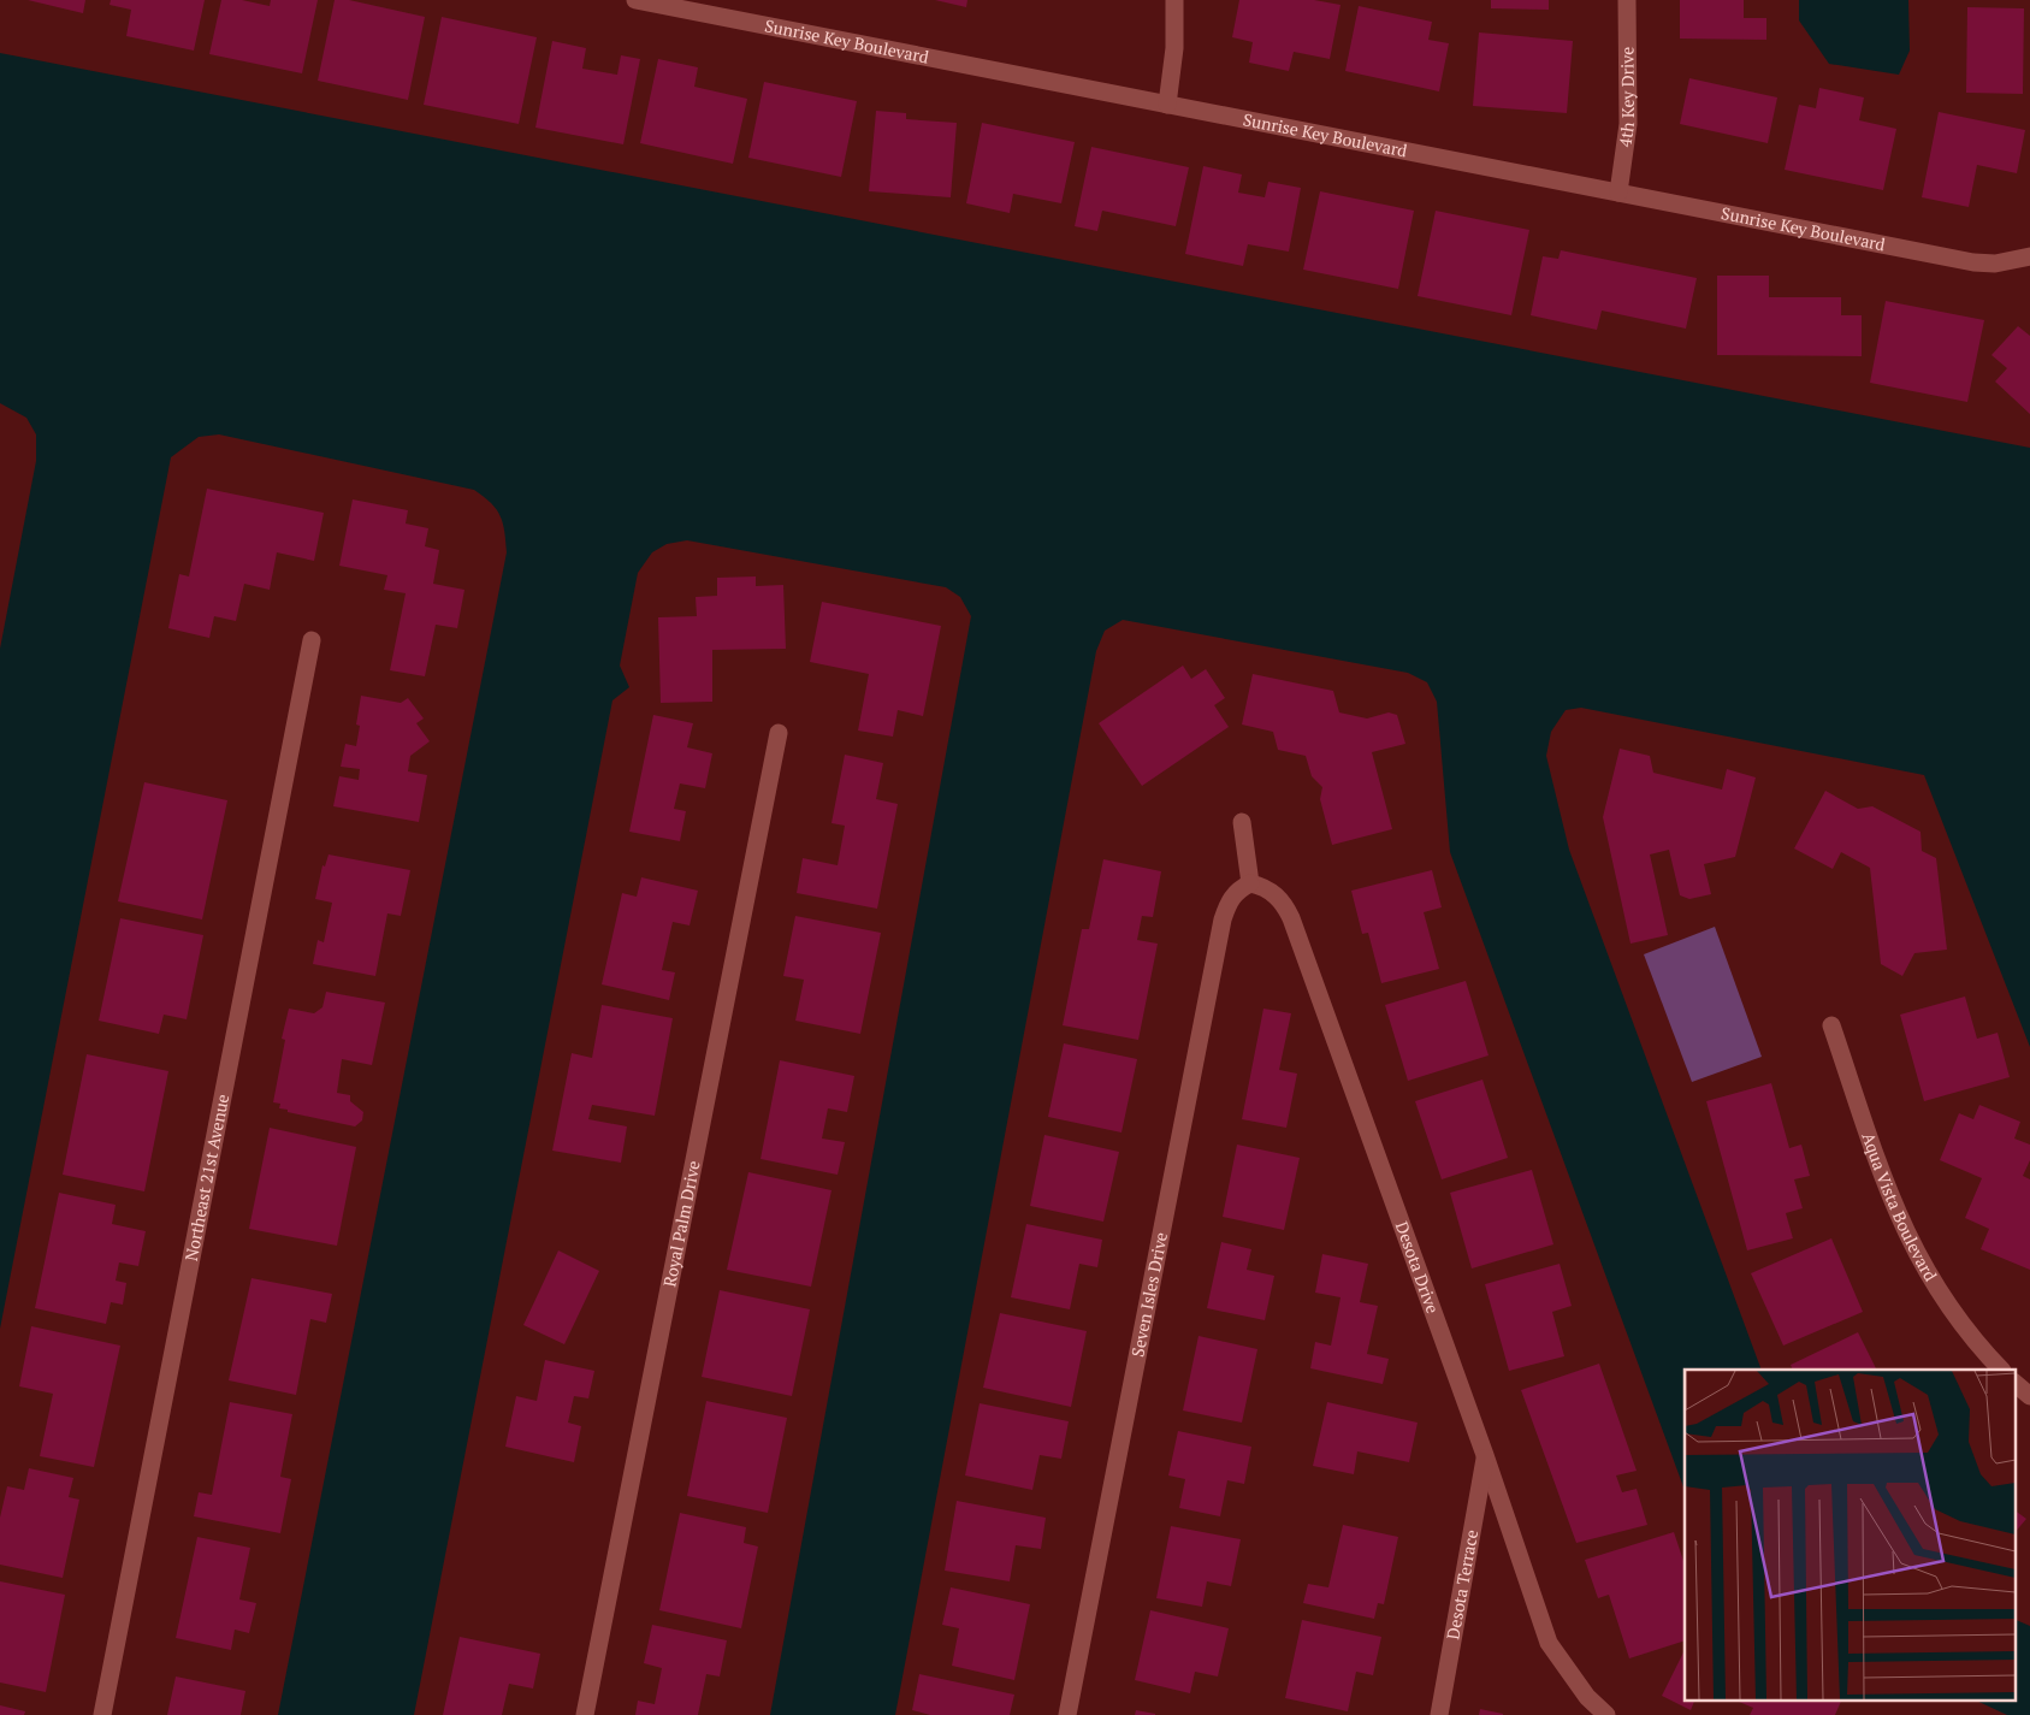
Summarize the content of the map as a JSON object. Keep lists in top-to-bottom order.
{
  "streets": {
    "street": [
      "Sunrise Key Boulevard",
      "4th Key Drive",
      "Northeast 21st Avenue",
      "Aqua Vista Boulevard",
      "Royal Palm Drive",
      "Desota Drive",
      "Seven Isles Drive",
      "Desota Terrace"
    ]
  },
  "crossings": [
    ["Sunrise Key Boulevard", "4th Key Drive"],
    ["Desota Drive", "Seven Isles Drive"],
    ["Desota Drive", "Desota Terrace"]
  ]
}
